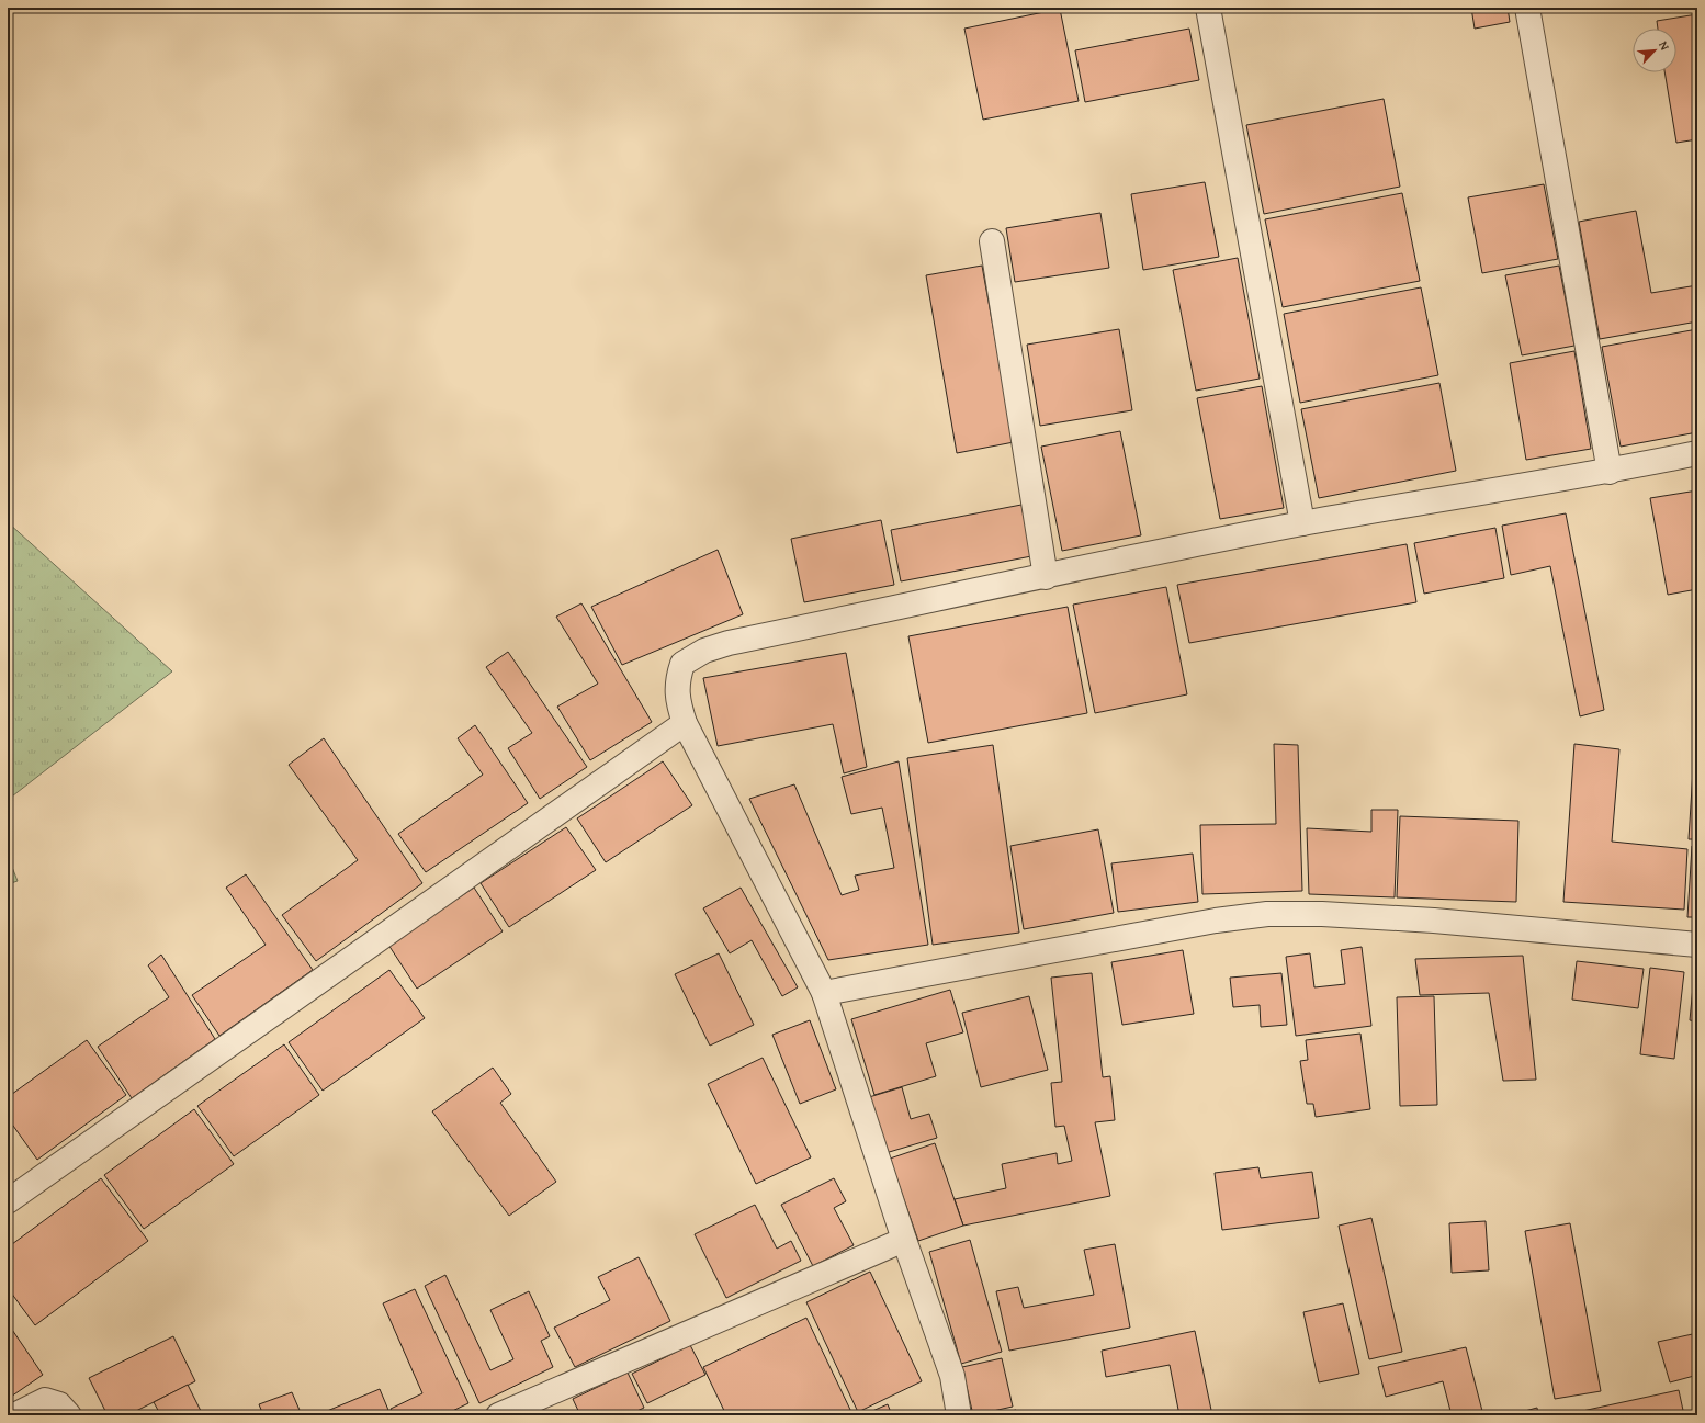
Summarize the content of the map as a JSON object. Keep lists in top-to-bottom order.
{
  "north": "top right"
}
